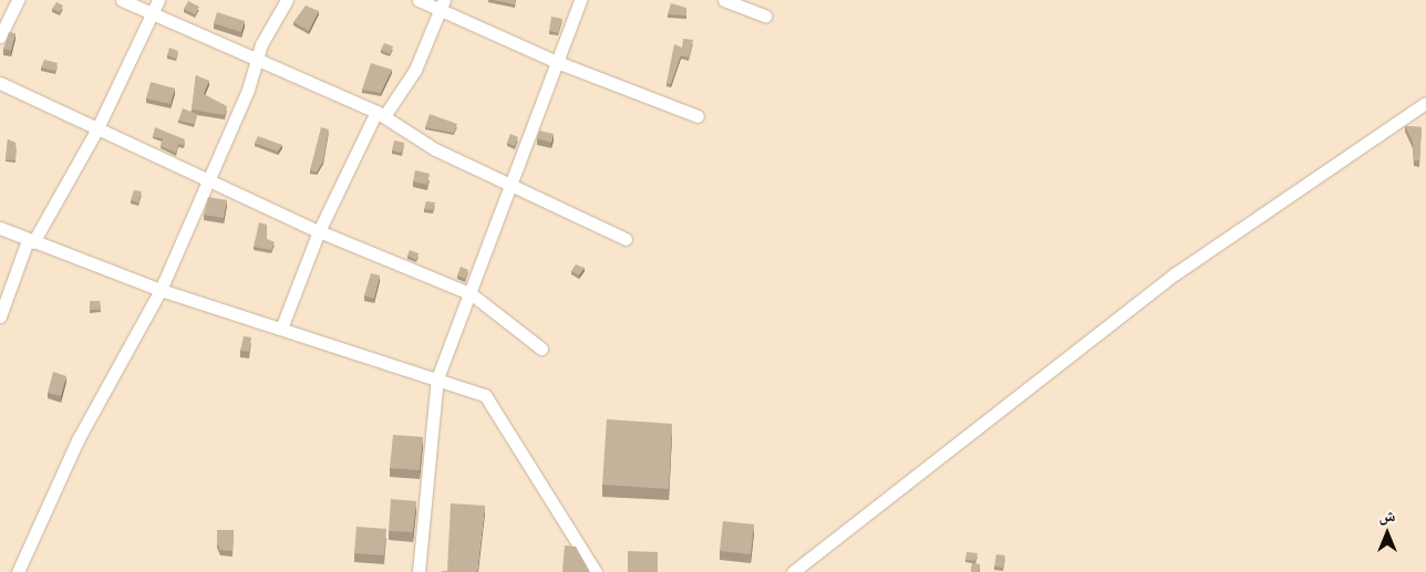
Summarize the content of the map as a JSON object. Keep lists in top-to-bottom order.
{
  "north": "top"
}
